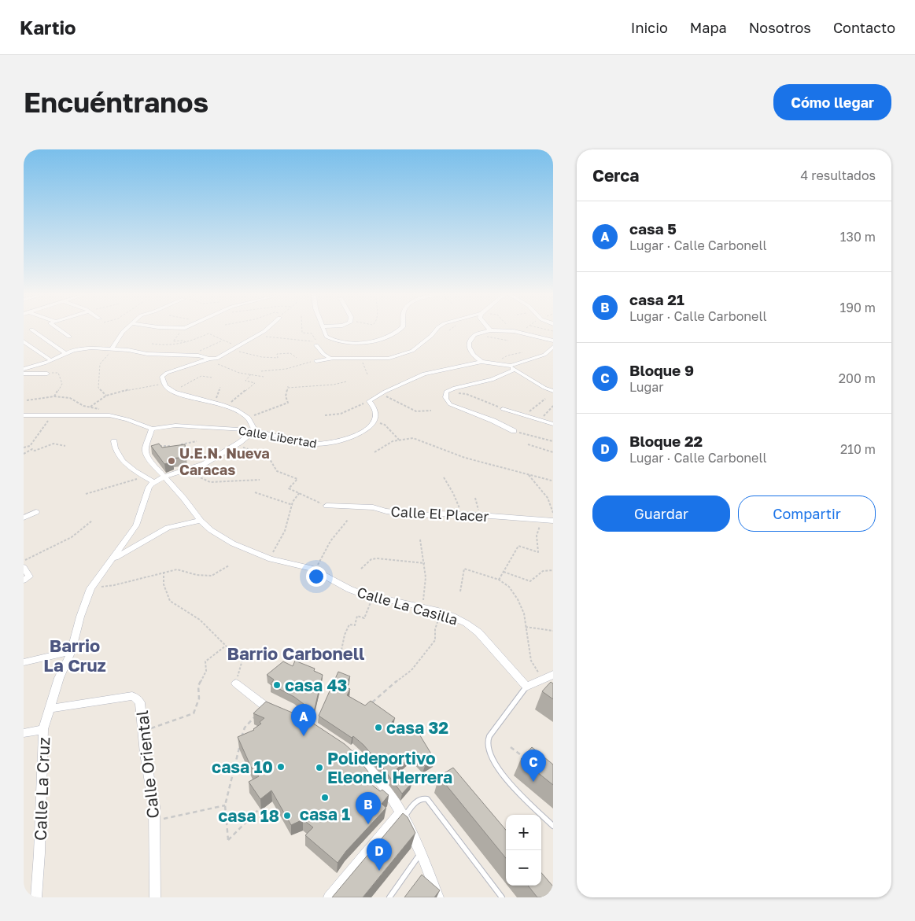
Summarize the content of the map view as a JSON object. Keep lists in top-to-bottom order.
{
  "streets": {
    "street": [
      "Calle Libertad",
      "Calle El Placer",
      "Calle La Casilla",
      "Calle Oriental",
      "Calle La Cruz"
    ]
  },
  "crossings": [
    ["Calle Oriental", "Calle La Cruz"]
  ],
  "districts": ["Barrio La Cruz", "Barrio Carbonell"],
  "places": [
    "U.E.N. Nueva Caracas",
    "casa 43",
    "casa 32",
    "casa 10",
    "Polideportivo Eleonel Herrera",
    "casa 1",
    "casa 18"
  ],
  "page": {
    "header": "Kartio",
    "nav": [
      "Inicio",
      "Mapa",
      "Nosotros",
      "Contacto"
    ],
    "buttons": [
      "Cómo llegar",
      ["Guardar", "Compartir"]
    ],
    "title": "Encuéntranos",
    "heading": ["Cerca", "4 resultados"],
    "list": [
      {
        "mark": "A",
        "name": "casa 5",
        "note": "Lugar · Calle Carbonell",
        "value": "130 m"
      },
      {
        "mark": "B",
        "name": "casa 21",
        "note": "Lugar · Calle Carbonell",
        "value": "190 m"
      },
      {
        "mark": "C",
        "name": "Bloque 9",
        "note": "Lugar",
        "value": "200 m"
      },
      {
        "mark": "D",
        "name": "Bloque 22",
        "note": "Lugar · Calle Carbonell",
        "value": "210 m"
      }
    ],
    "pins": [
      "A",
      "C",
      "B",
      "D"
    ],
    "map_buttons": ["+", "−"]
  }
}
